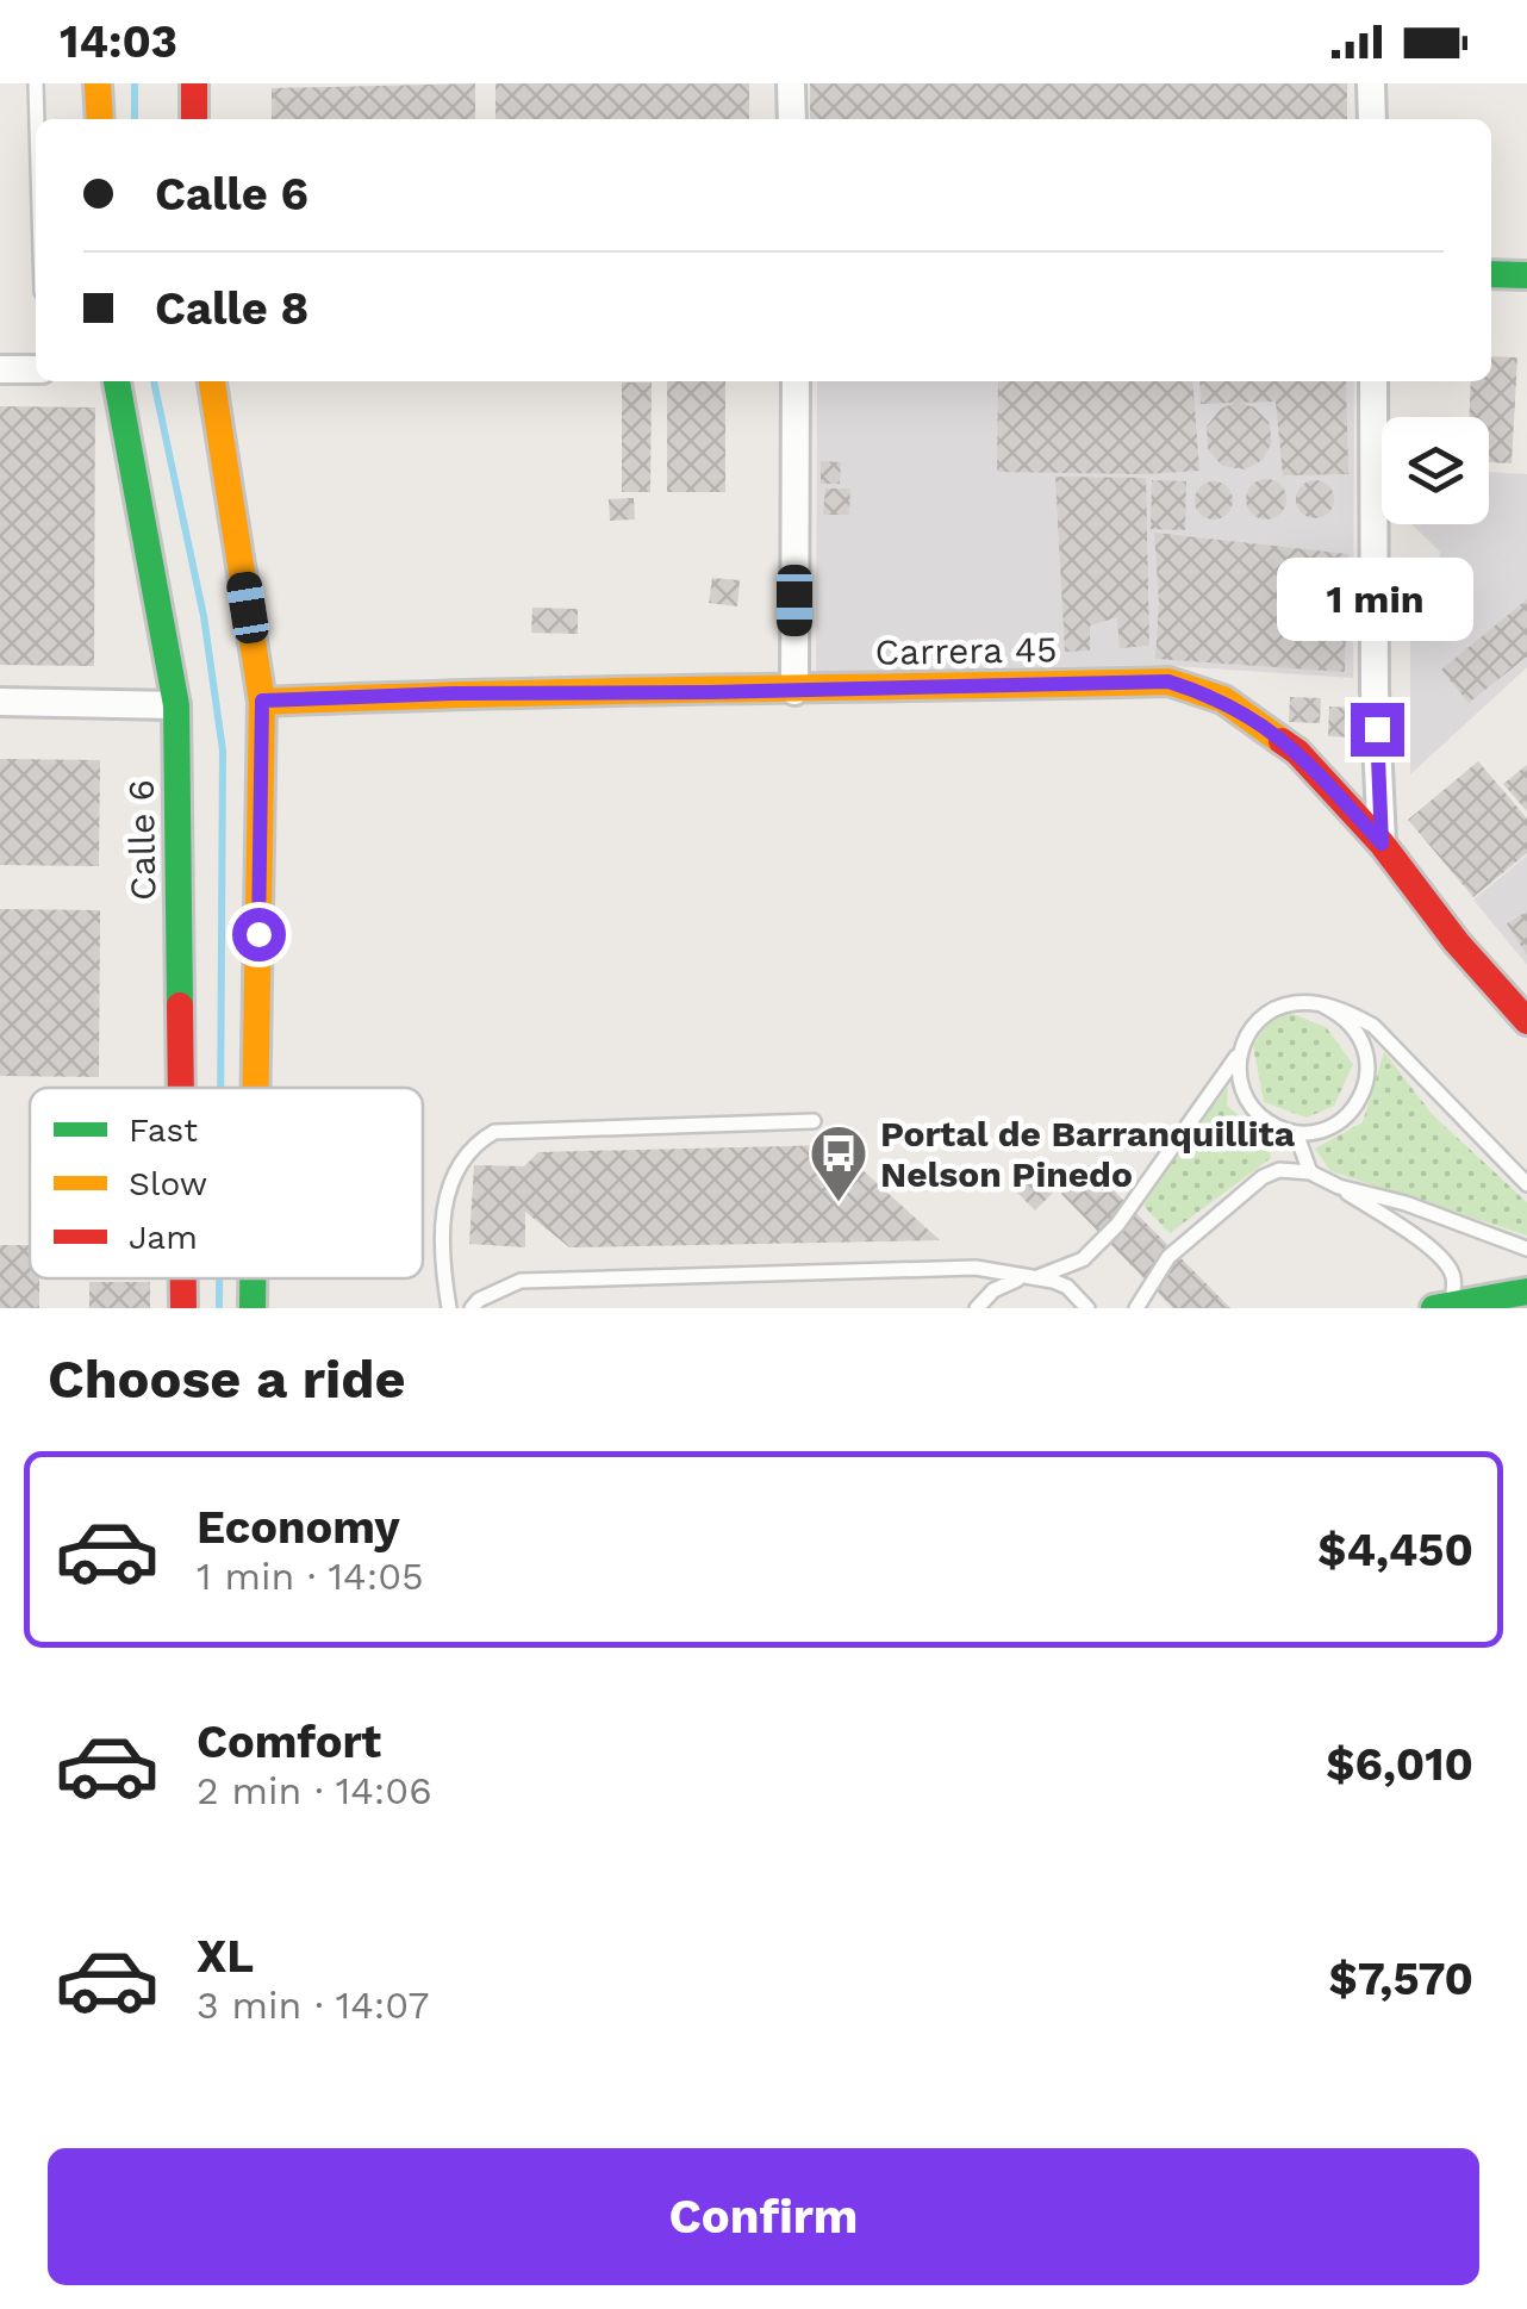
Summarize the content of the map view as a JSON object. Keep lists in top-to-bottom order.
{
  "streets": {
    "main road": ["Carrera 45", "Calle 6"]
  },
  "places": {
    "bus stop": ["Portal de Barranquillita Nelson Pinedo"]
  },
  "legend": ["Fast", "Slow", "Jam"],
  "page": {
    "status": "14:03",
    "banner": ["Calle 6", "Calle 8"],
    "bubble": "1 min",
    "heading": "Choose a ride",
    "list": [
      {
        "name": "Economy",
        "note": "1 min · 14:05",
        "value": "$4,450"
      },
      {
        "name": "Comfort",
        "note": "2 min · 14:06",
        "value": "$6,010"
      },
      {
        "name": "XL",
        "note": "3 min · 14:07",
        "value": "$7,570"
      }
    ],
    "buttons": "Confirm"
  }
}
